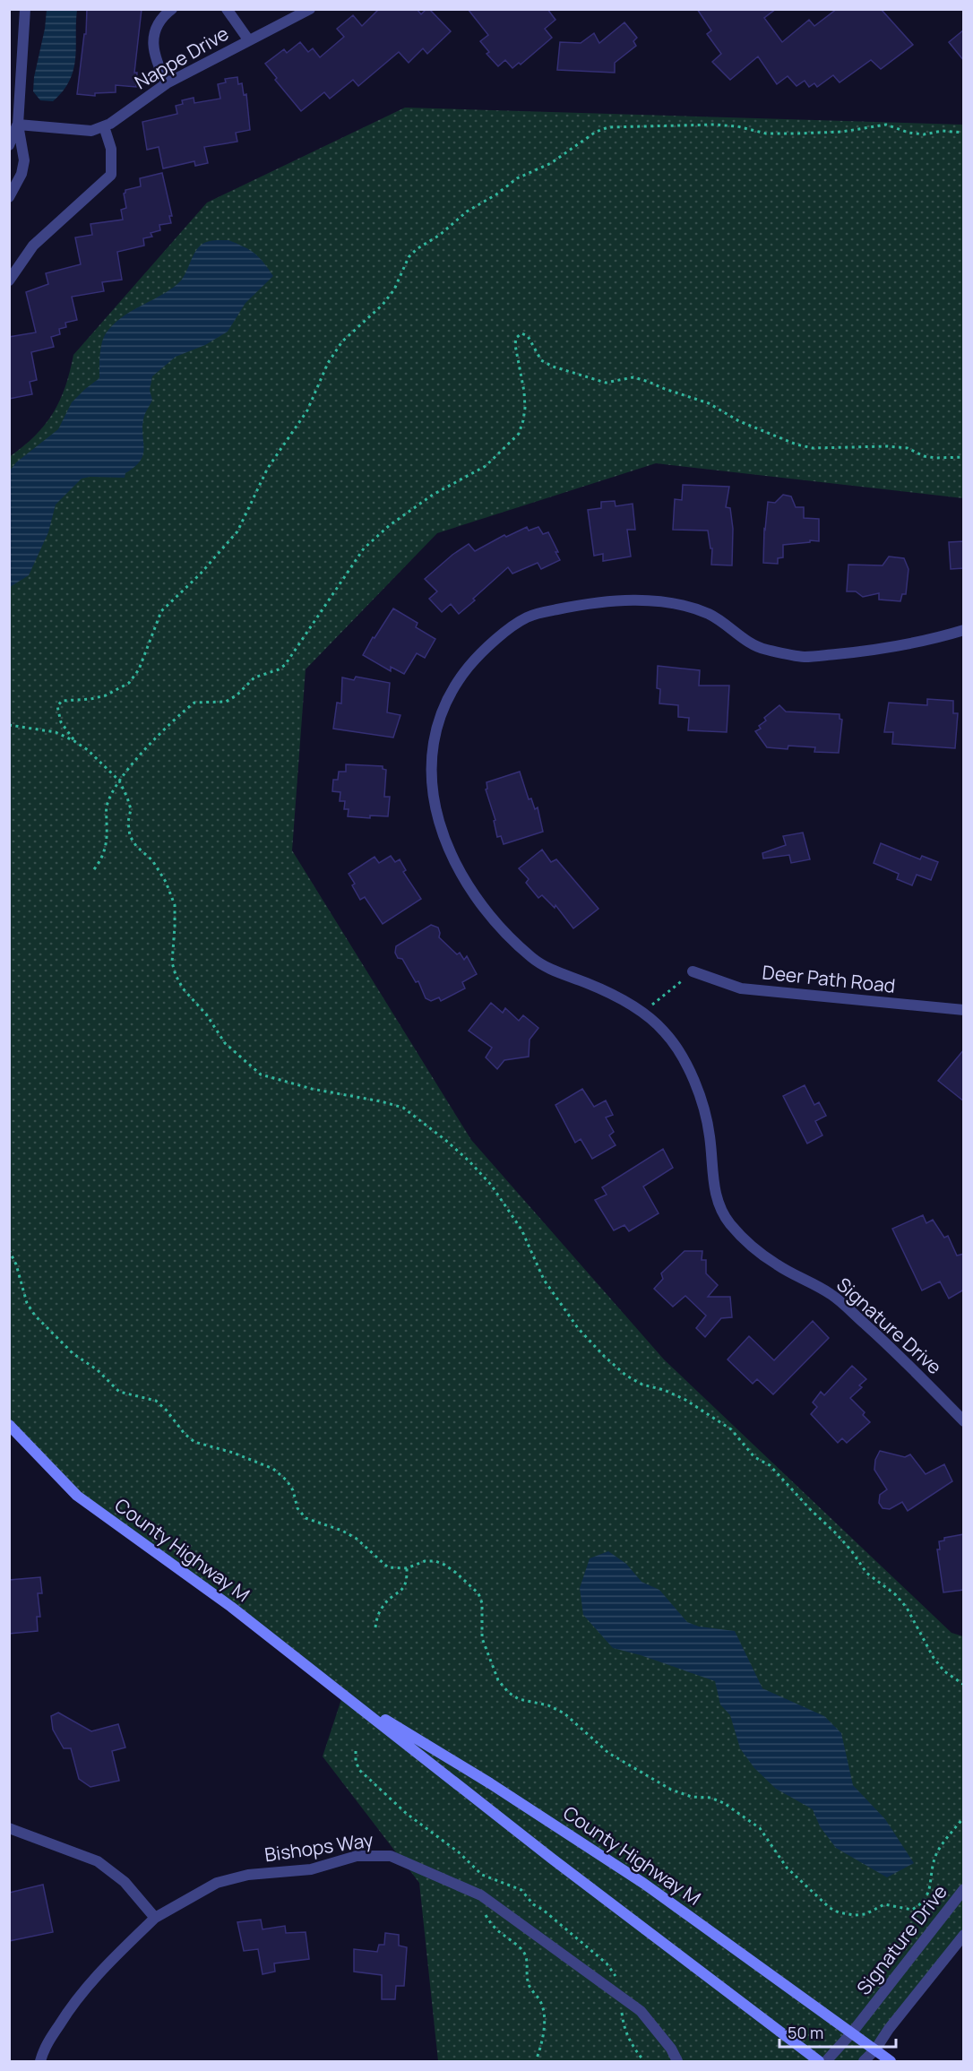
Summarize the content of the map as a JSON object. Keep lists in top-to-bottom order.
{
  "streets": {
    "main road": ["County Highway M"],
    "street": [
      "Nappe Drive",
      "Deer Path Road",
      "Signature Drive",
      "Bishops Way"
    ]
  },
  "crossings": [
    ["Signature Drive", "County Highway M"]
  ],
  "scale_bar": "50 m"
}
